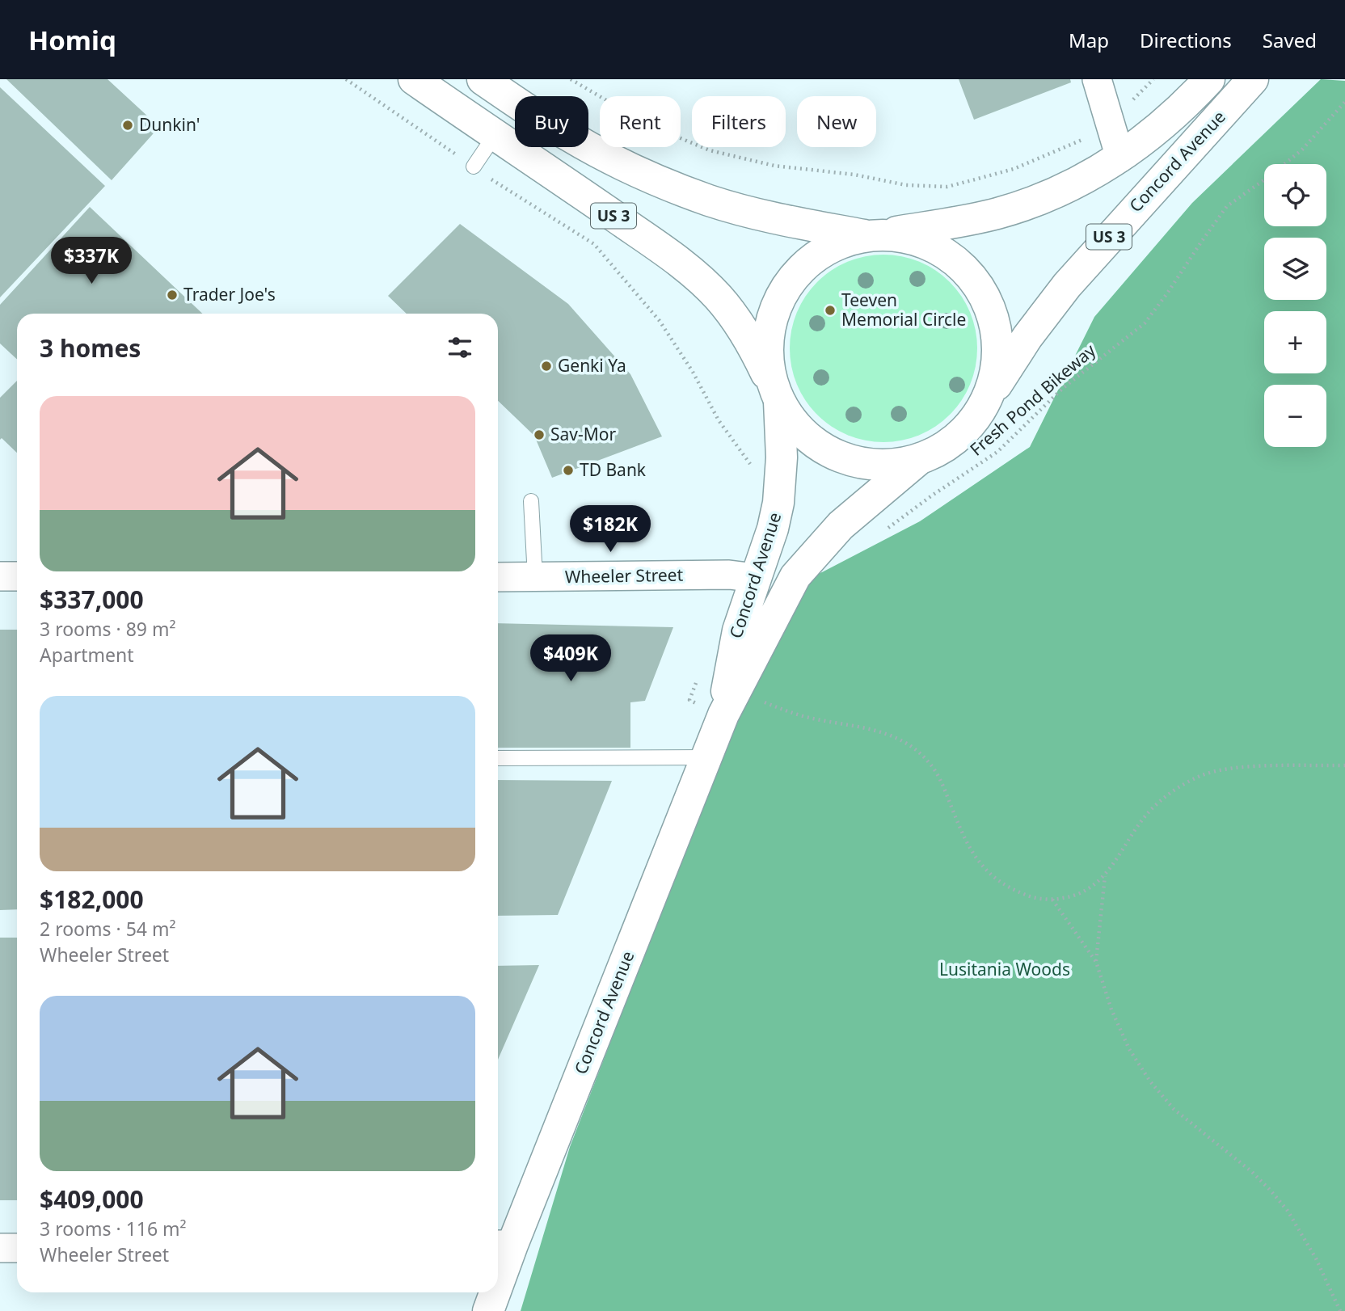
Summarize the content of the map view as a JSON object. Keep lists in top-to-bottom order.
{
  "streets": {
    "main road": ["Concord Avenue", "US 3"],
    "street": ["Wheeler Street"],
    "path": ["Fresh Pond Bikeway"]
  },
  "crossings": [
    ["Concord Avenue", "US 3"],
    ["Concord Avenue", "Wheeler Street"]
  ],
  "parks": ["Lusitania Woods"],
  "places": [
    "Dunkin'",
    "Trader Joe's",
    "Teeven Memorial Circle",
    "Genki Ya",
    "Sav-Mor",
    "TD Bank"
  ],
  "page": {
    "header": "Homiq",
    "nav": ["Map", "Directions", "Saved"],
    "chip": [
      "Buy",
      "Rent",
      "Filters",
      "New"
    ],
    "map_buttons": ["+", "−"],
    "price": ["$337K", "$182K", "$409K"],
    "heading": "3 homes",
    "list": [
      {
        "name": "$337,000",
        "note": "3 rooms · 89 m² · Apartment"
      },
      {
        "name": "$182,000",
        "note": "2 rooms · 54 m² · Wheeler Street"
      },
      {
        "name": "$409,000",
        "note": "3 rooms · 116 m² · Wheeler Street"
      }
    ]
  }
}
